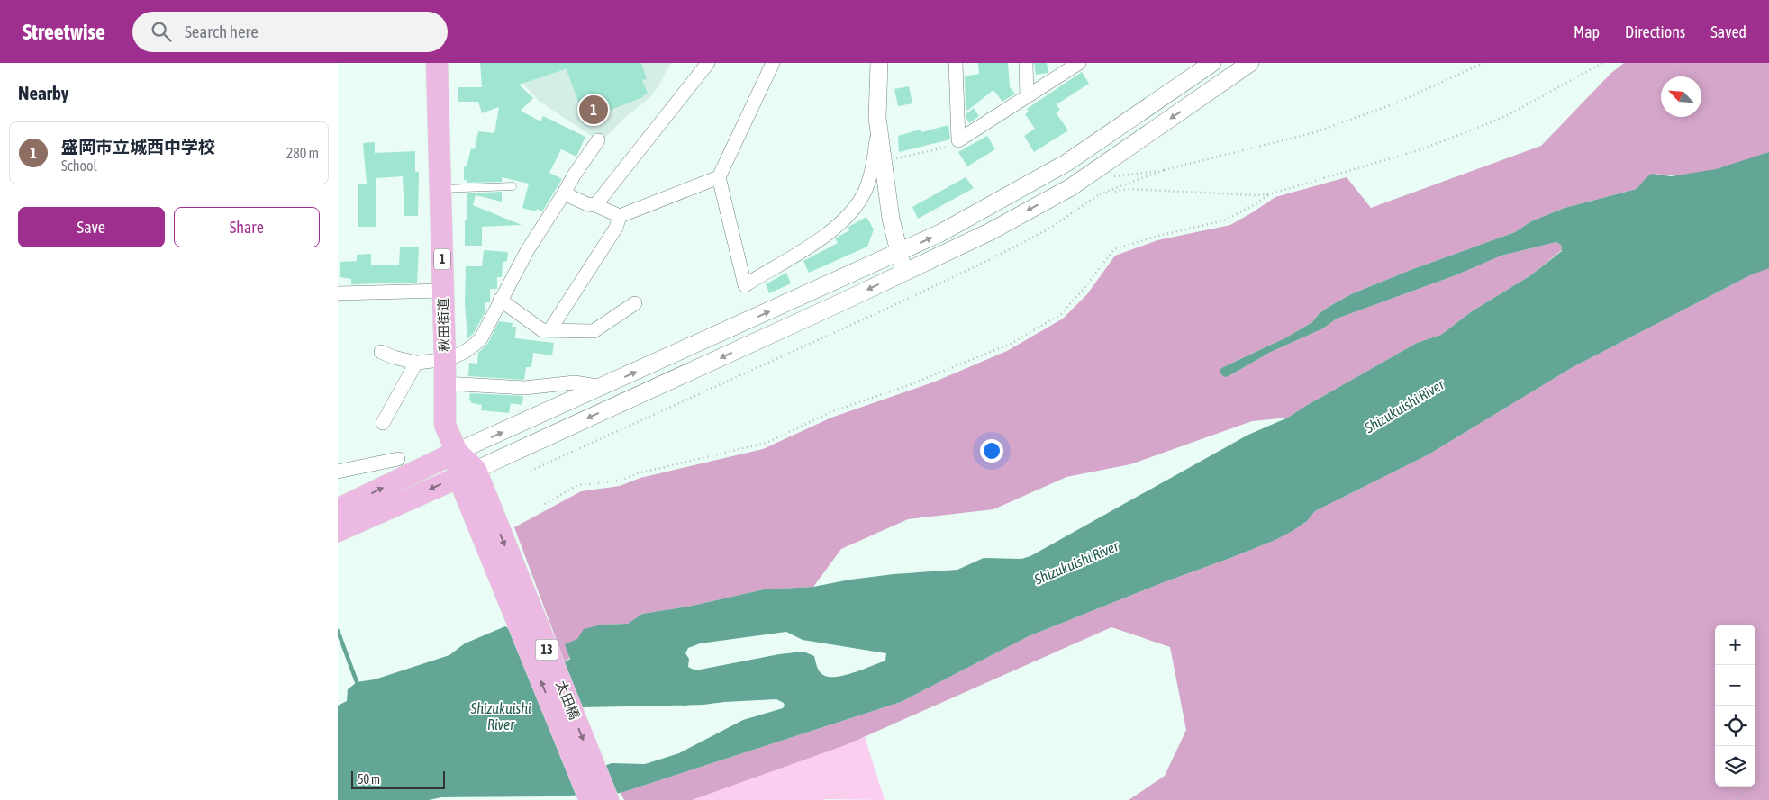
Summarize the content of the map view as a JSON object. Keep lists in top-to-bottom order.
{
  "streets": {
    "main road": [
      "1",
      "秋田街道",
      "13",
      "太田橋"
    ]
  },
  "crossings": [
    ["1", "秋田街道"],
    ["1", "13"],
    ["13", "太田橋"]
  ],
  "water": ["Shizukuishi River"],
  "scale_bar": "50 m",
  "north": "top left",
  "page": {
    "header": "Streetwise",
    "search": "Search here",
    "nav": ["Map", "Directions", "Saved"],
    "heading": "Nearby",
    "pins": "1",
    "list": [
      {
        "mark": "1",
        "name": "盛岡市立城西中学校",
        "note": "School",
        "value": "280 m"
      }
    ],
    "buttons": ["Save", "Share"],
    "map_buttons": ["+", "−"],
    "scale": "50 m"
  }
}
